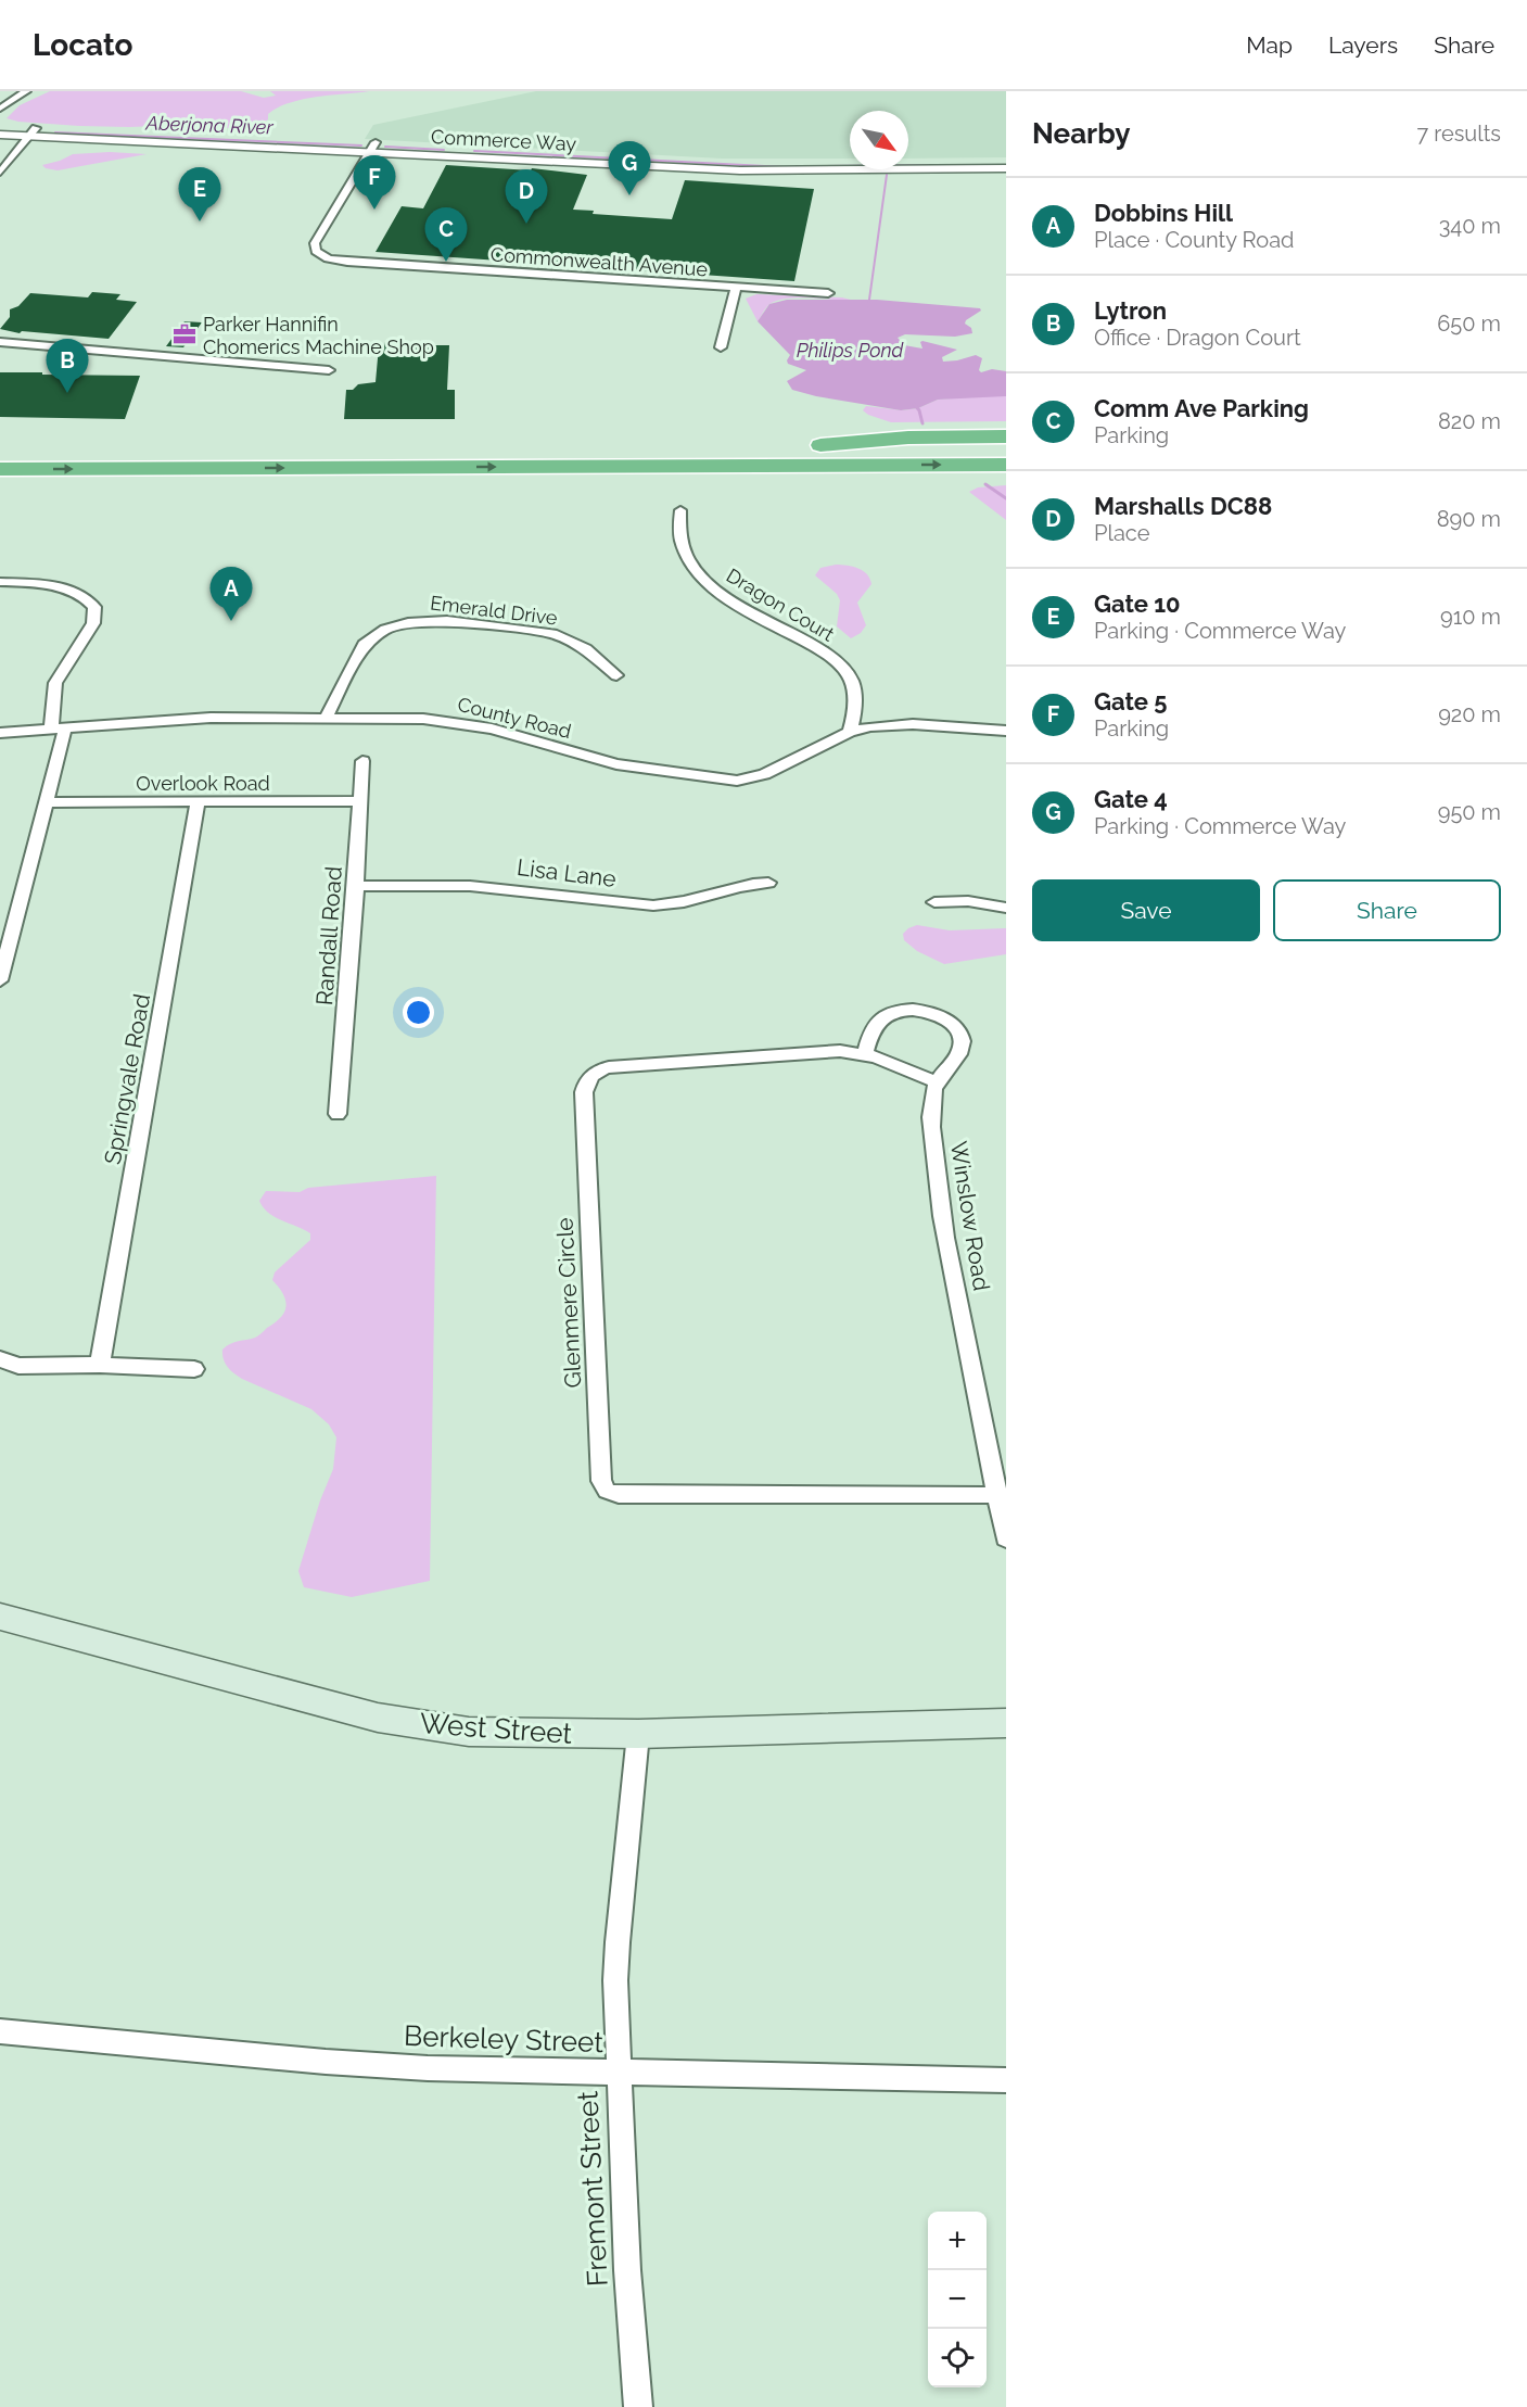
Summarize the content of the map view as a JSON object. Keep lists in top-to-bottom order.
{
  "streets": {
    "main road": ["West Street"],
    "street": [
      "Commerce Way",
      "Commonwealth Avenue",
      "Dragon Court",
      "Emerald Drive",
      "County Road",
      "Overlook Road",
      "Lisa Lane",
      "Randall Road",
      "Springvale Road",
      "Winslow Road",
      "Glenmere Circle",
      "Berkeley Street",
      "Fremont Street"
    ]
  },
  "crossings": [
    ["Commerce Way", "Commonwealth Avenue"],
    ["Dragon Court", "County Road"],
    ["Emerald Drive", "County Road"],
    ["Overlook Road", "Randall Road"],
    ["Overlook Road", "Springvale Road"],
    ["Lisa Lane", "Randall Road"],
    ["Winslow Road", "Glenmere Circle"],
    ["West Street", "Fremont Street"],
    ["Berkeley Street", "Fremont Street"]
  ],
  "water": ["Aberjona River", "Philips Pond"],
  "places": {
    "office": ["Parker Hannifin Chomerics Machine Shop"]
  },
  "north": "bottom right",
  "page": {
    "header": "Locato",
    "nav": ["Map", "Layers", "Share"],
    "heading": ["Nearby", "7 results"],
    "pins": [
      "G",
      "F",
      "E",
      "D",
      "C",
      "B",
      "A"
    ],
    "list": [
      {
        "mark": "A",
        "name": "Dobbins Hill",
        "note": "Place · County Road",
        "value": "340 m"
      },
      {
        "mark": "B",
        "name": "Lytron",
        "note": "Office · Dragon Court",
        "value": "650 m"
      },
      {
        "mark": "C",
        "name": "Comm Ave Parking",
        "note": "Parking",
        "value": "820 m"
      },
      {
        "mark": "D",
        "name": "Marshalls DC88",
        "note": "Place",
        "value": "890 m"
      },
      {
        "mark": "E",
        "name": "Gate 10",
        "note": "Parking · Commerce Way",
        "value": "910 m"
      },
      {
        "mark": "F",
        "name": "Gate 5",
        "note": "Parking",
        "value": "920 m"
      },
      {
        "mark": "G",
        "name": "Gate 4",
        "note": "Parking · Commerce Way",
        "value": "950 m"
      }
    ],
    "buttons": ["Save", "Share"],
    "map_buttons": ["+", "−"]
  }
}
